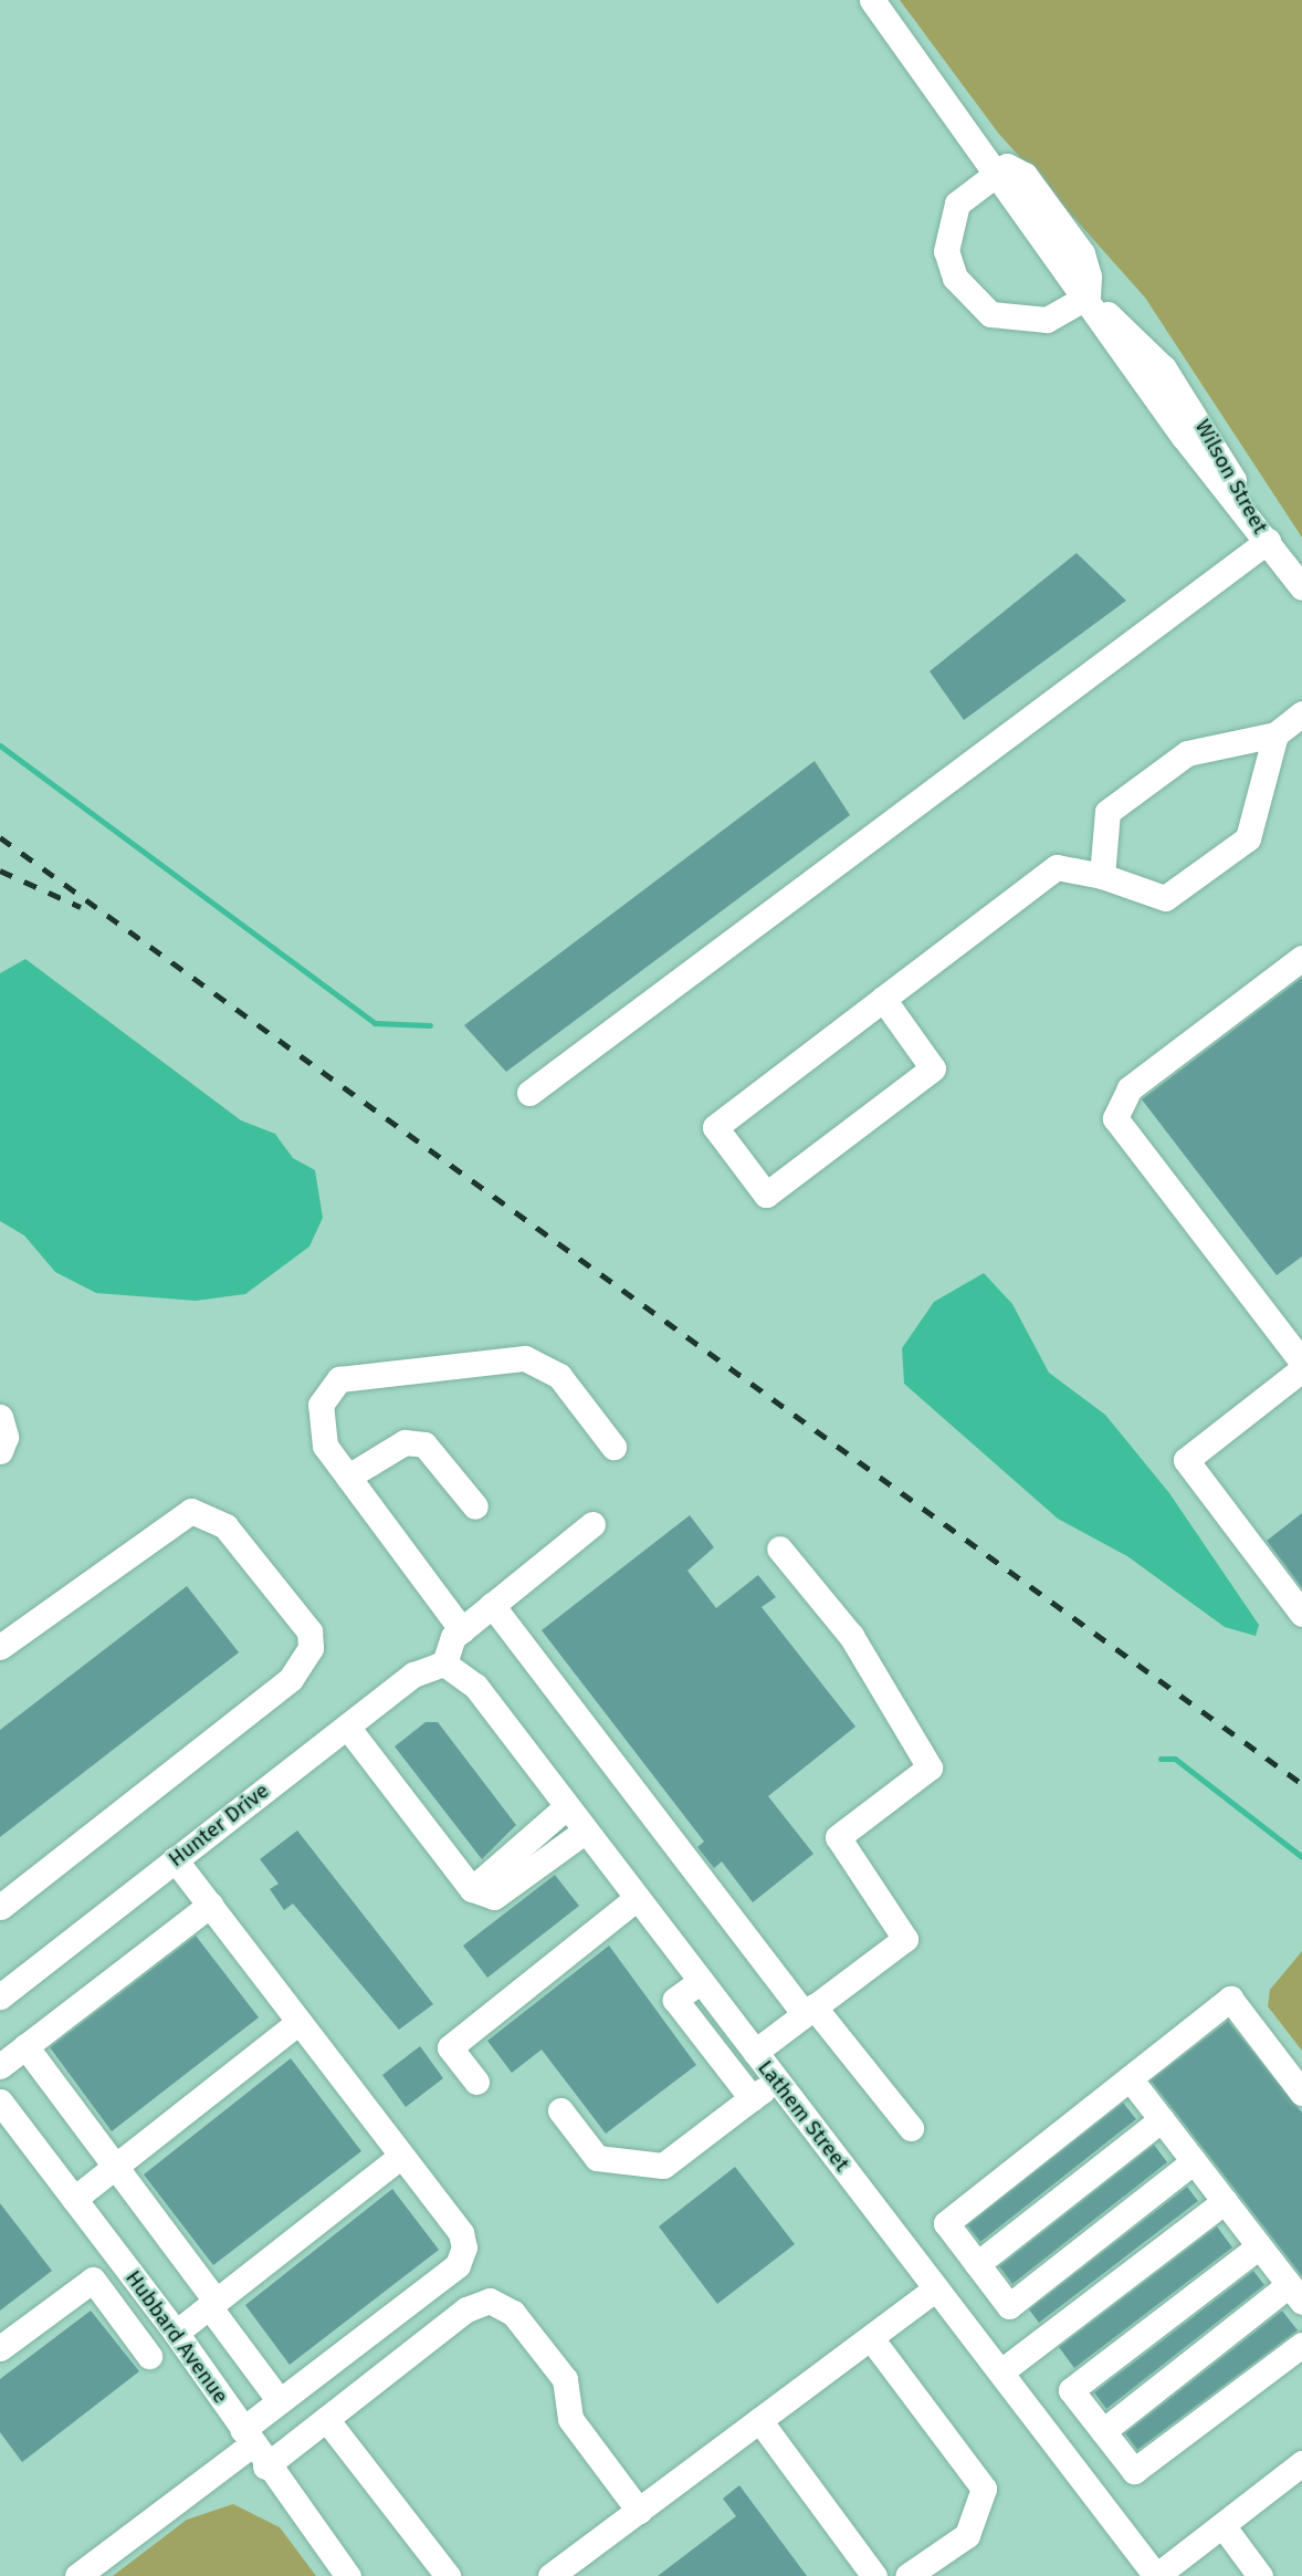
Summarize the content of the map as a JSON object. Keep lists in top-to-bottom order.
{
  "streets": {
    "street": [
      "Wilson Street",
      "Hunter Drive",
      "Lathem Street",
      "Hubbard Avenue"
    ]
  },
  "crossings": [
    ["Hunter Drive", "Lathem Street"]
  ]
}
